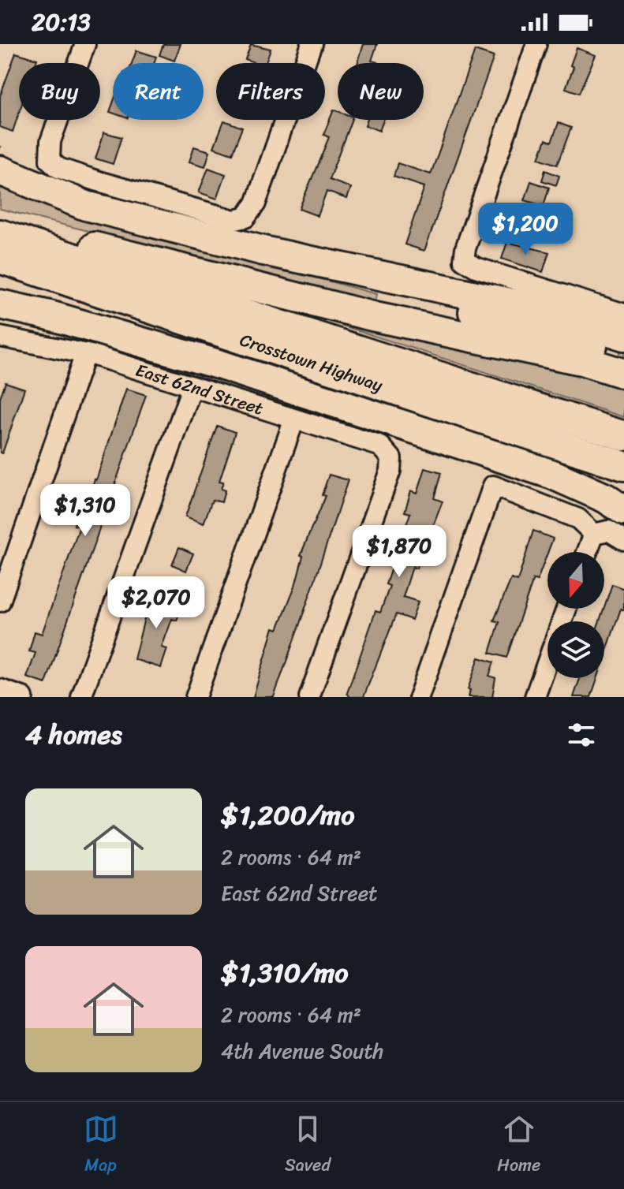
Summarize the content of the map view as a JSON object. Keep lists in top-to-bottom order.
{
  "streets": {
    "highway": ["Crosstown Highway"],
    "street": ["East 62nd Street"]
  },
  "north": "bottom",
  "page": {
    "status": "20:13",
    "chip": [
      "Buy",
      "Rent",
      "Filters",
      "New"
    ],
    "price": [
      "$1,200",
      "$1,310",
      "$1,870",
      "$2,070"
    ],
    "heading": "4 homes",
    "list": [
      {
        "name": "$1,200/mo",
        "note": "2 rooms · 64 m² · East 62nd Street"
      },
      {
        "name": "$1,310/mo",
        "note": "2 rooms · 64 m² · 4th Avenue South"
      }
    ],
    "tabs": ["Map", "Saved", "Home"]
  }
}
